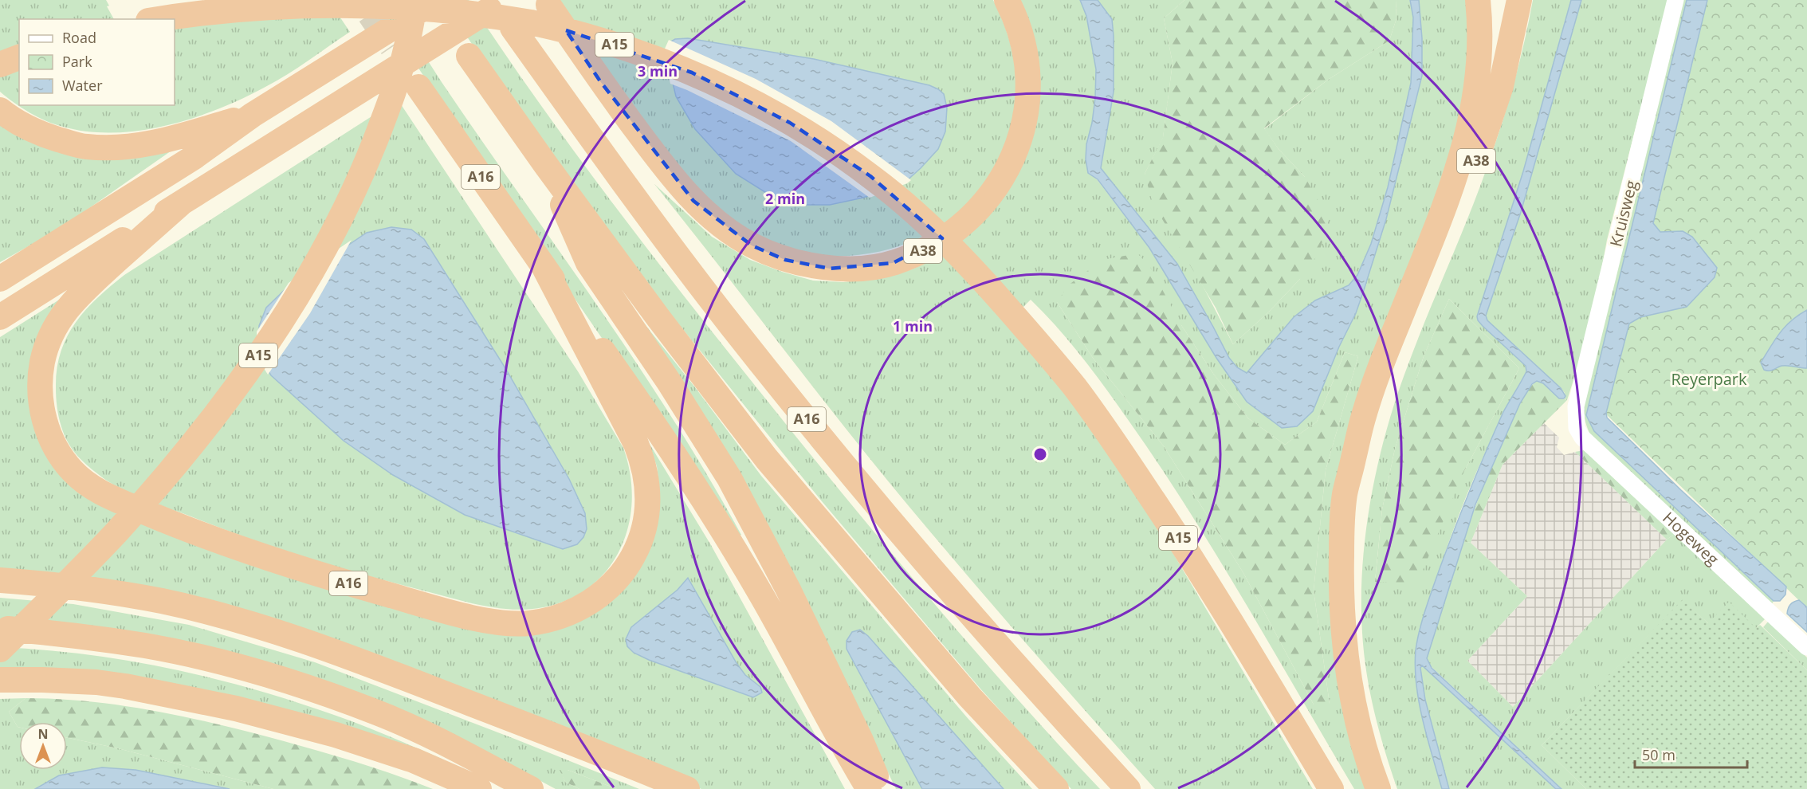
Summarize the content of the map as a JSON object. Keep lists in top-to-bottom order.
{
  "streets": {
    "highway": ["A15", "A38", "A16"],
    "street": ["Kruisweg", "Hogeweg"]
  },
  "crossings": [
    ["Kruisweg", "Hogeweg"]
  ],
  "parks": ["Reyerpark"],
  "legend": ["Road", "Park", "Water"],
  "scale_bar": "50 m",
  "north": "top",
  "rings": ["3 min", "2 min", "1 min"]
}
